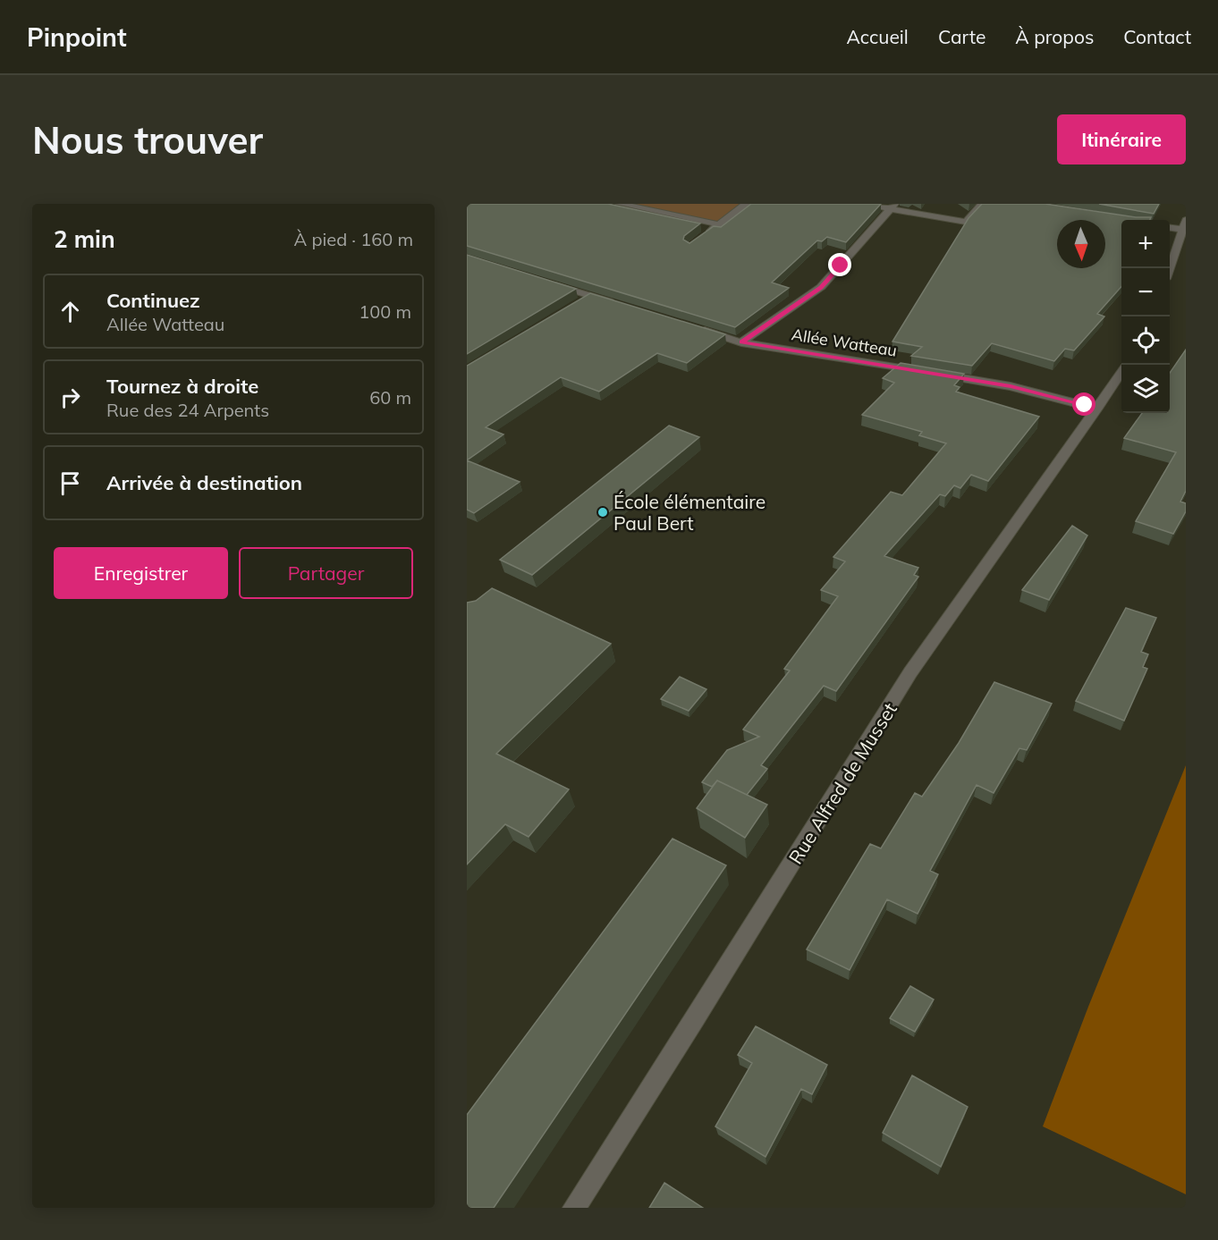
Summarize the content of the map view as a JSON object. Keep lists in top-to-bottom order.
{
  "streets": {
    "street": ["Allée Watteau", "Rue Alfred de Musset"]
  },
  "crossings": [
    ["Allée Watteau", "Rue Alfred de Musset"]
  ],
  "places": ["École élémentaire Paul Bert"],
  "north": "bottom",
  "page": {
    "header": "Pinpoint",
    "nav": [
      "Accueil",
      "Carte",
      "À propos",
      "Contact"
    ],
    "buttons": [
      "Itinéraire",
      ["Enregistrer", "Partager"]
    ],
    "title": "Nous trouver",
    "heading": ["2 min", "À pied · 160 m"],
    "map_buttons": ["+", "−"],
    "list": [
      ["Continuez", "Allée Watteau", "100 m"],
      ["Tournez à droite", "Rue des 24 Arpents", "60 m"],
      "Arrivée à destination"
    ]
  }
}
